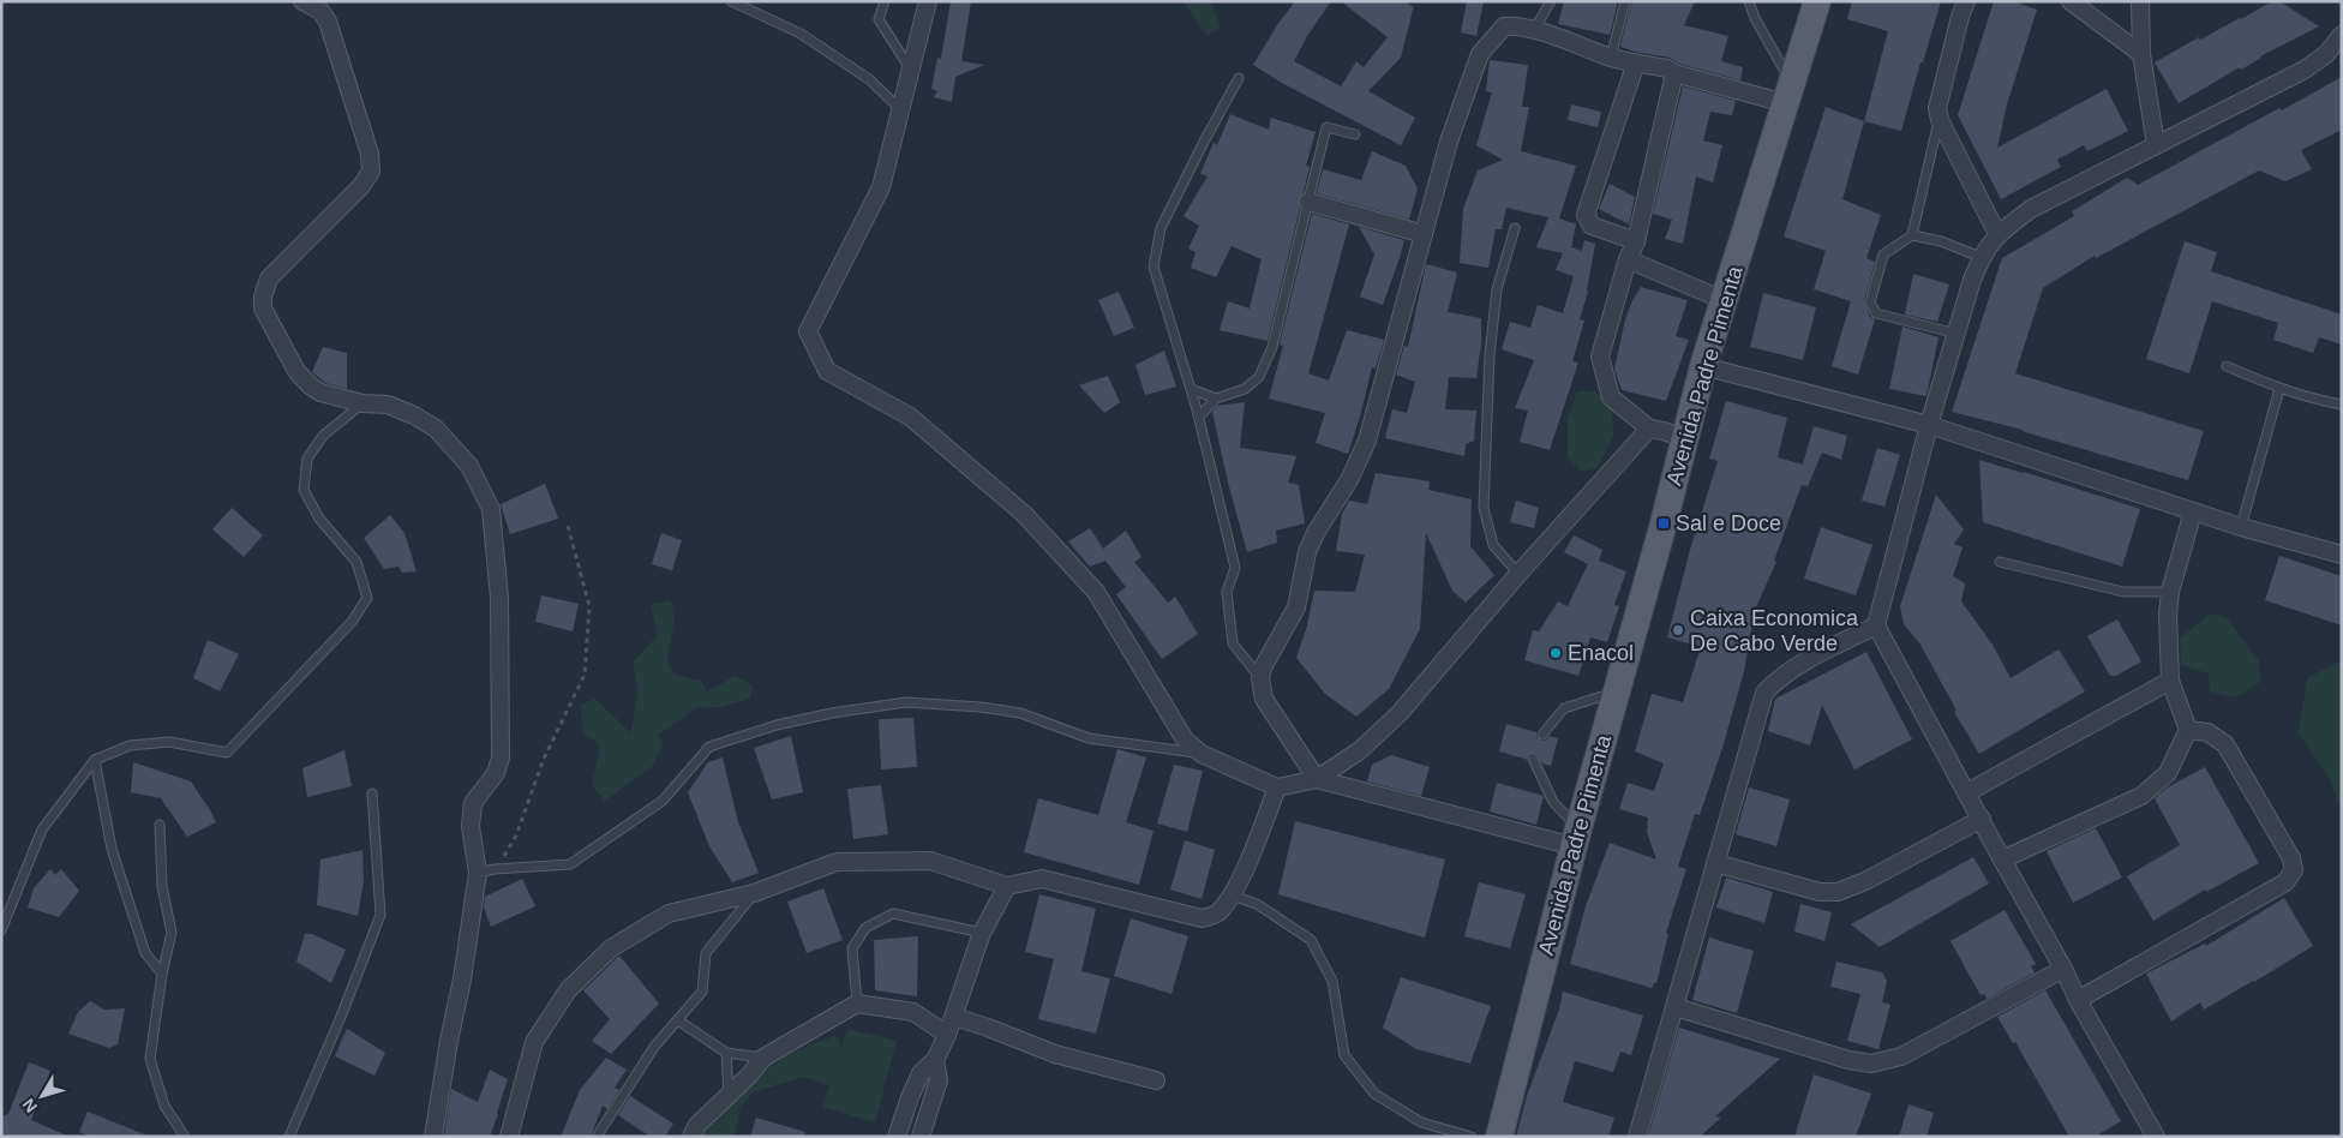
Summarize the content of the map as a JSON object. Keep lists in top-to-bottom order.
{
  "streets": {
    "main road": ["Avenida Padre Pimenta"]
  },
  "places": {
    "transit": ["Sal e Doce"],
    "other": ["Caixa Economica De Cabo Verde", "Enacol"]
  },
  "north": "bottom left"
}
